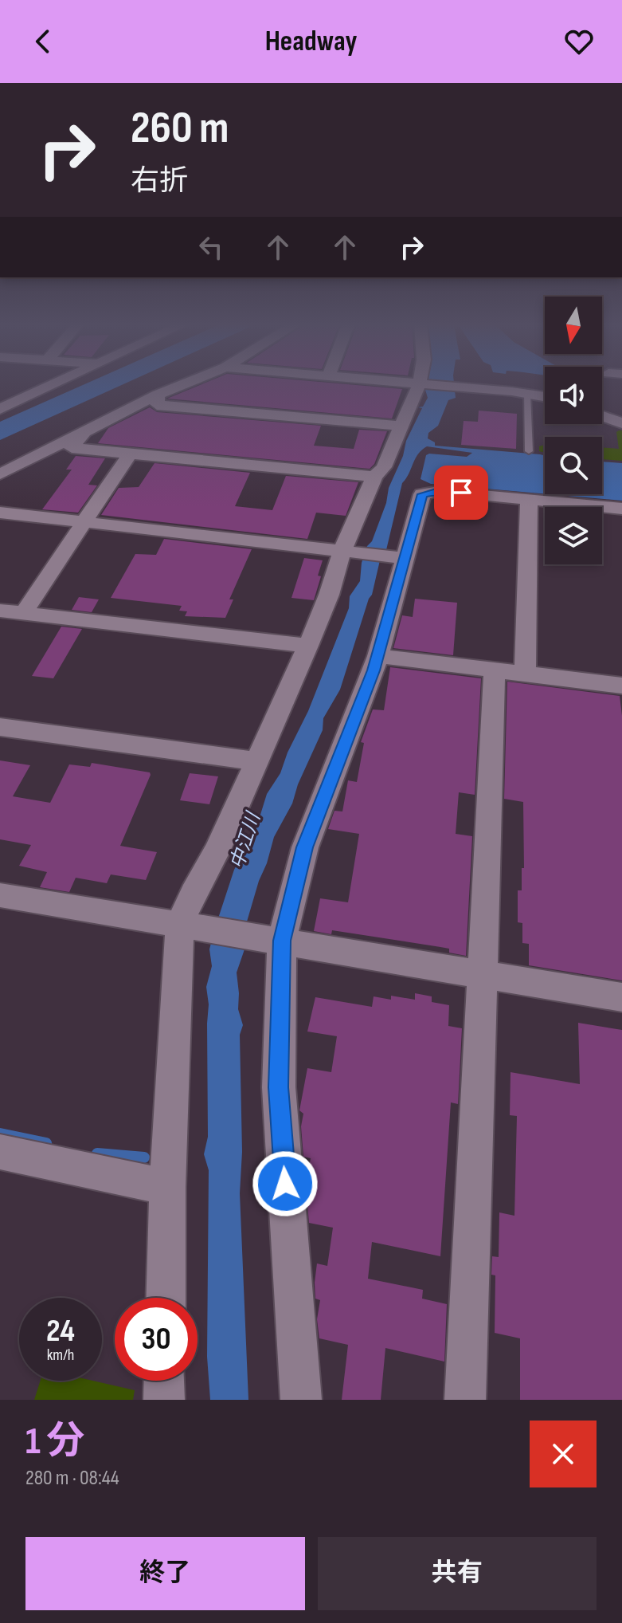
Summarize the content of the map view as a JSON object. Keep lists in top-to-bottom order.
{
  "water": ["中江川"],
  "north": "bottom",
  "page": {
    "header": "Headway",
    "turn": ["260 m", "右折"],
    "speed": "24 km/h",
    "limit": "30",
    "heading": ["1 分", "280 m · 08:44"],
    "buttons": ["終了", "共有"]
  }
}
